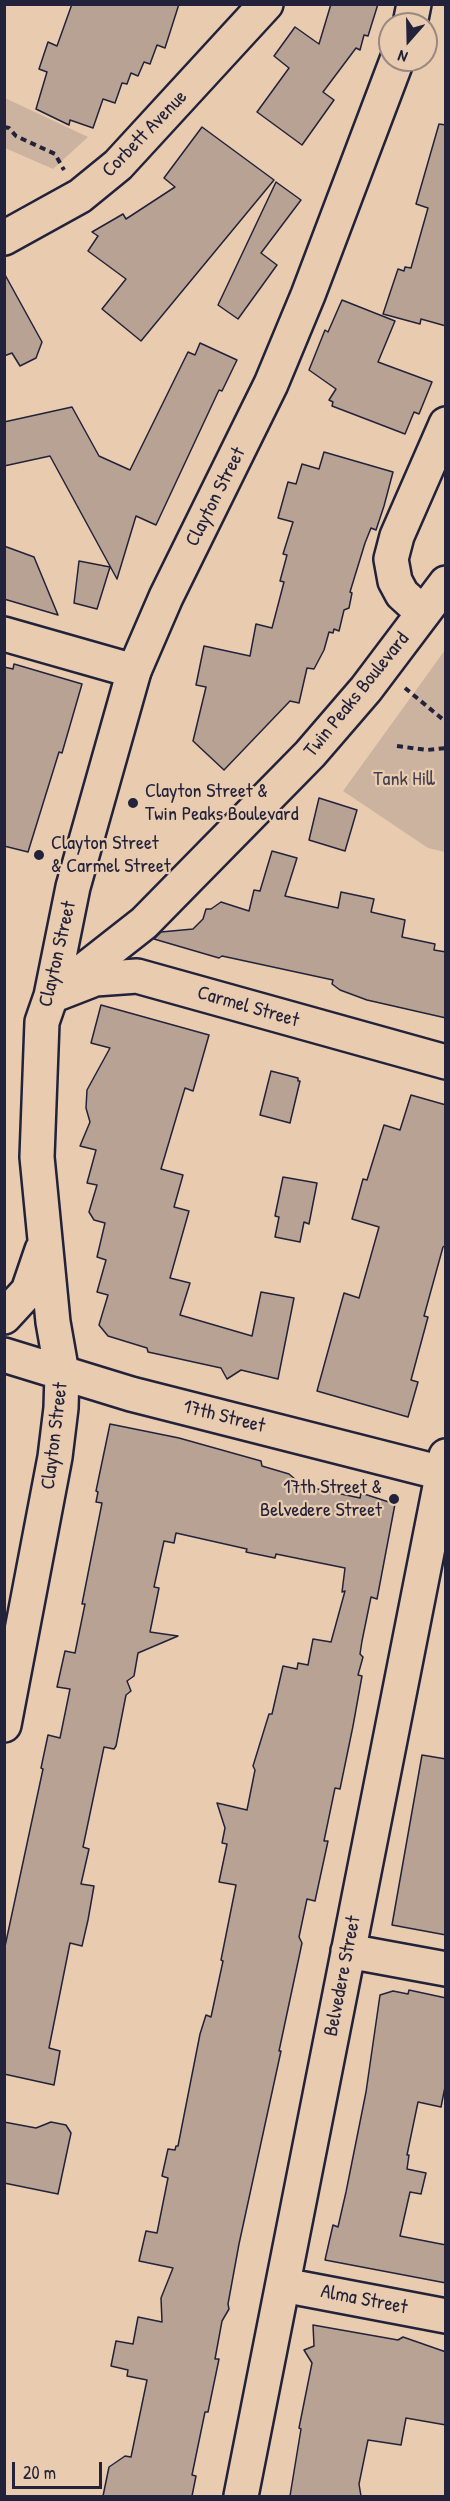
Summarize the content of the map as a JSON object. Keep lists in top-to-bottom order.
{
  "streets": {
    "street": [
      "Corbett Avenue",
      "Clayton Street",
      "Twin Peaks Boulevard",
      "Carmel Street",
      "17th Street",
      "Belvedere Street",
      "Alma Street"
    ]
  },
  "crossings": [
    ["Clayton Street", "Twin Peaks Boulevard"],
    ["Clayton Street", "Carmel Street"],
    ["Clayton Street", "17th Street"],
    ["Twin Peaks Boulevard", "Carmel Street"],
    ["17th Street", "Belvedere Street"],
    ["Belvedere Street", "Alma Street"]
  ],
  "parks": ["Tank Hill"],
  "places": ["Clayton Street & Twin Peaks Boulevard", "Clayton Street & Carmel Street", "17th Street & Belvedere Street"],
  "scale_bar": "20 m",
  "north": "bottom"
}
